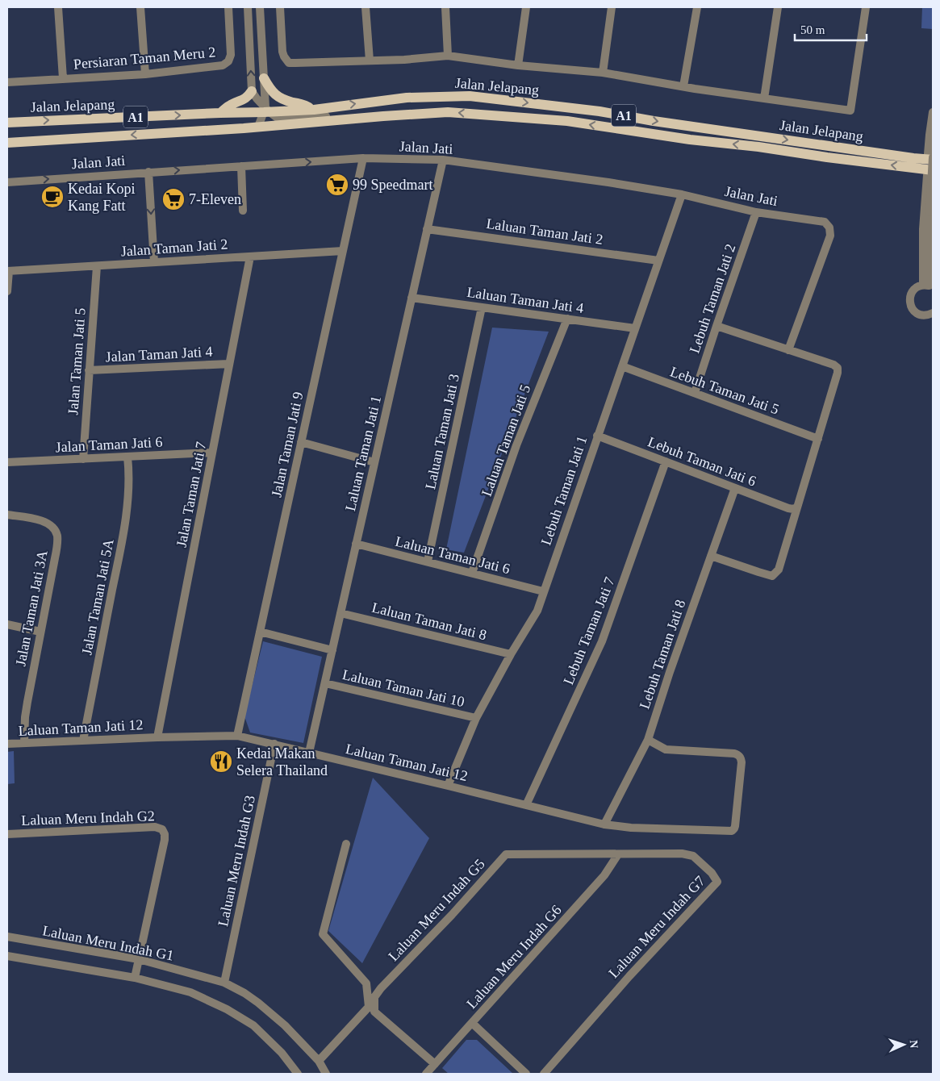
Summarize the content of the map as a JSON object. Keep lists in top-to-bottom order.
{
  "streets": {
    "main road": ["Jalan Jelapang", "A1"],
    "street": [
      "Persiaran Taman Meru 2",
      "Jalan Jati",
      "Laluan Taman Jati 2",
      "Jalan Taman Jati 2",
      "Lebuh Taman Jati 2",
      "Laluan Taman Jati 4",
      "Jalan Taman Jati 4",
      "Jalan Taman Jati 5",
      "Lebuh Taman Jati 5",
      "Laluan Taman Jati 3",
      "Laluan Taman Jati 5",
      "Jalan Taman Jati 6",
      "Jalan Taman Jati 9",
      "Laluan Taman Jati 1",
      "Lebuh Taman Jati 6",
      "Lebuh Taman Jati 1",
      "Jalan Taman Jati 7",
      "Laluan Taman Jati 6",
      "Jalan Taman Jati 5A",
      "Jalan Taman Jati 3A",
      "Laluan Taman Jati 8",
      "Lebuh Taman Jati 7",
      "Lebuh Taman Jati 8",
      "Laluan Taman Jati 10",
      "Laluan Taman Jati 12",
      "Laluan Meru Indah G2",
      "Laluan Meru Indah G3",
      "Laluan Meru Indah G5",
      "Laluan Meru Indah G7",
      "Laluan Meru Indah G1",
      "Laluan Meru Indah G6"
    ]
  },
  "crossings": [
    ["Jalan Jati", "Lebuh Taman Jati 2"],
    ["Jalan Jati", "Jalan Taman Jati 9"],
    ["Jalan Jati", "Laluan Taman Jati 1"],
    ["Jalan Jati", "Lebuh Taman Jati 1"],
    ["Laluan Taman Jati 2", "Laluan Taman Jati 1"],
    ["Laluan Taman Jati 2", "Lebuh Taman Jati 1"],
    ["Jalan Taman Jati 2", "Jalan Taman Jati 5"],
    ["Jalan Taman Jati 2", "Jalan Taman Jati 9"],
    ["Jalan Taman Jati 2", "Jalan Taman Jati 7"],
    ["Lebuh Taman Jati 2", "Lebuh Taman Jati 5"],
    ["Laluan Taman Jati 4", "Laluan Taman Jati 3"],
    ["Laluan Taman Jati 4", "Laluan Taman Jati 5"],
    ["Laluan Taman Jati 4", "Laluan Taman Jati 1"],
    ["Laluan Taman Jati 4", "Lebuh Taman Jati 1"],
    ["Jalan Taman Jati 4", "Jalan Taman Jati 5"],
    ["Jalan Taman Jati 4", "Jalan Taman Jati 7"],
    ["Jalan Taman Jati 5", "Jalan Taman Jati 6"],
    ["Lebuh Taman Jati 5", "Lebuh Taman Jati 1"],
    ["Laluan Taman Jati 3", "Laluan Taman Jati 6"],
    ["Laluan Taman Jati 5", "Laluan Taman Jati 6"],
    ["Jalan Taman Jati 6", "Jalan Taman Jati 7"],
    ["Jalan Taman Jati 6", "Jalan Taman Jati 5A"],
    ["Jalan Taman Jati 9", "Laluan Taman Jati 12"],
    ["Laluan Taman Jati 1", "Laluan Taman Jati 6"],
    ["Laluan Taman Jati 1", "Laluan Taman Jati 8"],
    ["Laluan Taman Jati 1", "Laluan Taman Jati 10"],
    ["Laluan Taman Jati 1", "Laluan Taman Jati 12"],
    ["Lebuh Taman Jati 6", "Lebuh Taman Jati 1"],
    ["Lebuh Taman Jati 6", "Lebuh Taman Jati 7"],
    ["Lebuh Taman Jati 6", "Lebuh Taman Jati 8"],
    ["Lebuh Taman Jati 1", "Laluan Taman Jati 6"],
    ["Lebuh Taman Jati 1", "Laluan Taman Jati 8"],
    ["Lebuh Taman Jati 1", "Laluan Taman Jati 10"],
    ["Lebuh Taman Jati 1", "Laluan Taman Jati 12"],
    ["Jalan Taman Jati 7", "Laluan Taman Jati 12"],
    ["Jalan Taman Jati 5A", "Laluan Taman Jati 12"],
    ["Jalan Taman Jati 3A", "Laluan Taman Jati 12"],
    ["Lebuh Taman Jati 7", "Laluan Taman Jati 12"],
    ["Lebuh Taman Jati 8", "Laluan Taman Jati 12"],
    ["Laluan Taman Jati 12", "Laluan Meru Indah G3"],
    ["Laluan Meru Indah G2", "Laluan Meru Indah G1"],
    ["Laluan Meru Indah G3", "Laluan Meru Indah G1"],
    ["Laluan Meru Indah G5", "Laluan Meru Indah G7"],
    ["Laluan Meru Indah G5", "Laluan Meru Indah G6"],
    ["Laluan Meru Indah G7", "Laluan Meru Indah G6"]
  ],
  "one_way": ["Jalan Jati"],
  "places": {
    "supermarket": ["99 Speedmart", "7-Eleven"],
    "cafe": ["Kedai Kopi Kang Fatt"],
    "restaurant": ["Kedai Makan Selera Thailand"]
  },
  "scale_bar": "50 m",
  "north": "right"
}
